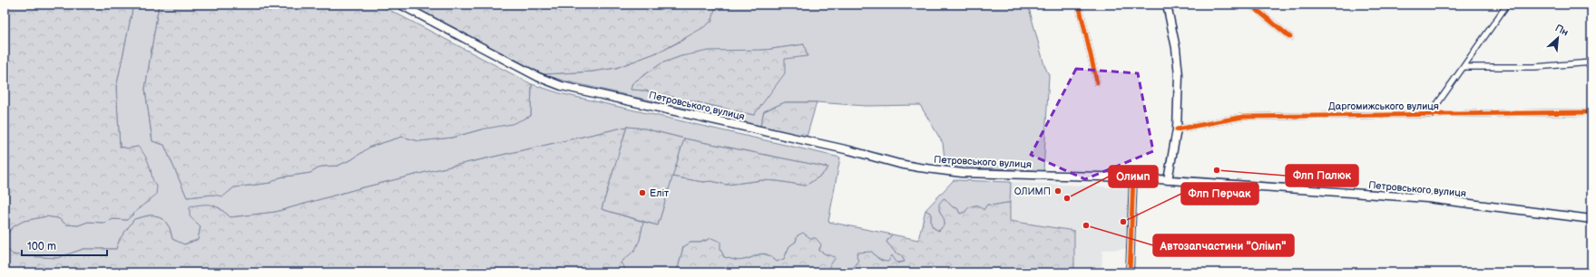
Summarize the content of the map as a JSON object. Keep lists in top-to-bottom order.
{
  "streets": {
    "main road": ["Петровського вулиця"],
    "street": ["Даргомижського вулиця"]
  },
  "places": [
    "Флп Палюк",
    "ОЛИМП",
    "Еліт",
    "Олимп",
    "Флп Перчак",
    "Автозапчастини \"Олімп\""
  ],
  "scale_bar": "100 m",
  "north": "top right"
}
